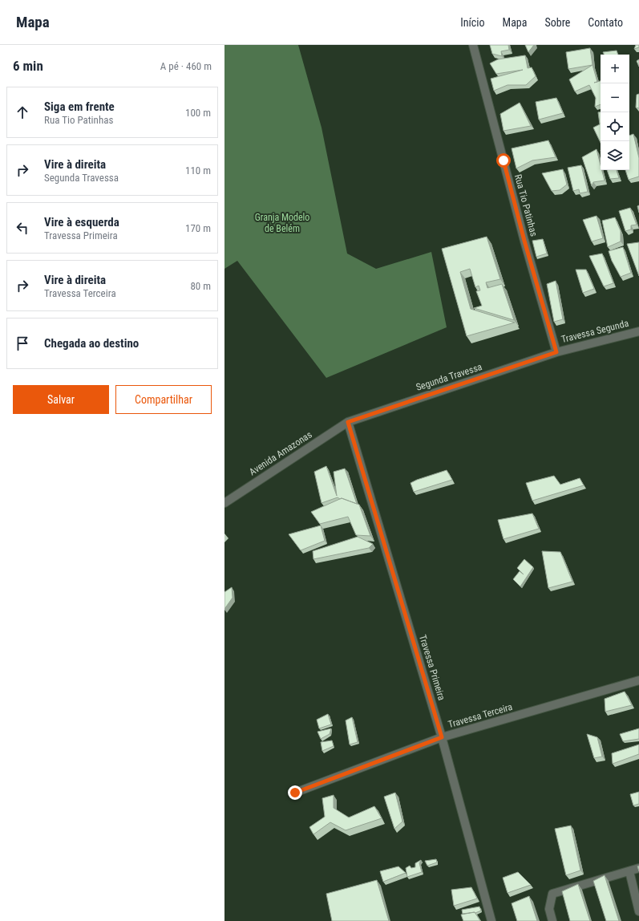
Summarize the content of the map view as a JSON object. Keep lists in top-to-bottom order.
{
  "streets": {
    "street": [
      "Rua Tio Patinhas",
      "Travessa Segunda",
      "Segunda Travessa",
      "Avenida Amazonas",
      "Travessa Primeira",
      "Travessa Terceira"
    ]
  },
  "crossings": [
    ["Rua Tio Patinhas", "Travessa Segunda"],
    ["Rua Tio Patinhas", "Segunda Travessa"],
    ["Travessa Segunda", "Segunda Travessa"],
    ["Segunda Travessa", "Avenida Amazonas"],
    ["Segunda Travessa", "Travessa Primeira"],
    ["Avenida Amazonas", "Travessa Primeira"],
    ["Travessa Primeira", "Travessa Terceira"]
  ],
  "parks": ["Granja Modelo de Belém"],
  "page": {
    "header": "Mapa",
    "nav": [
      "Início",
      "Mapa",
      "Sobre",
      "Contato"
    ],
    "heading": ["6 min", "A pé · 460 m"],
    "map_buttons": ["+", "−"],
    "list": [
      ["Siga em frente", "Rua Tio Patinhas", "100 m"],
      ["Vire à direita", "Segunda Travessa", "110 m"],
      ["Vire à esquerda", "Travessa Primeira", "170 m"],
      ["Vire à direita", "Travessa Terceira", "80 m"],
      "Chegada ao destino"
    ],
    "buttons": ["Salvar", "Compartilhar"]
  }
}
